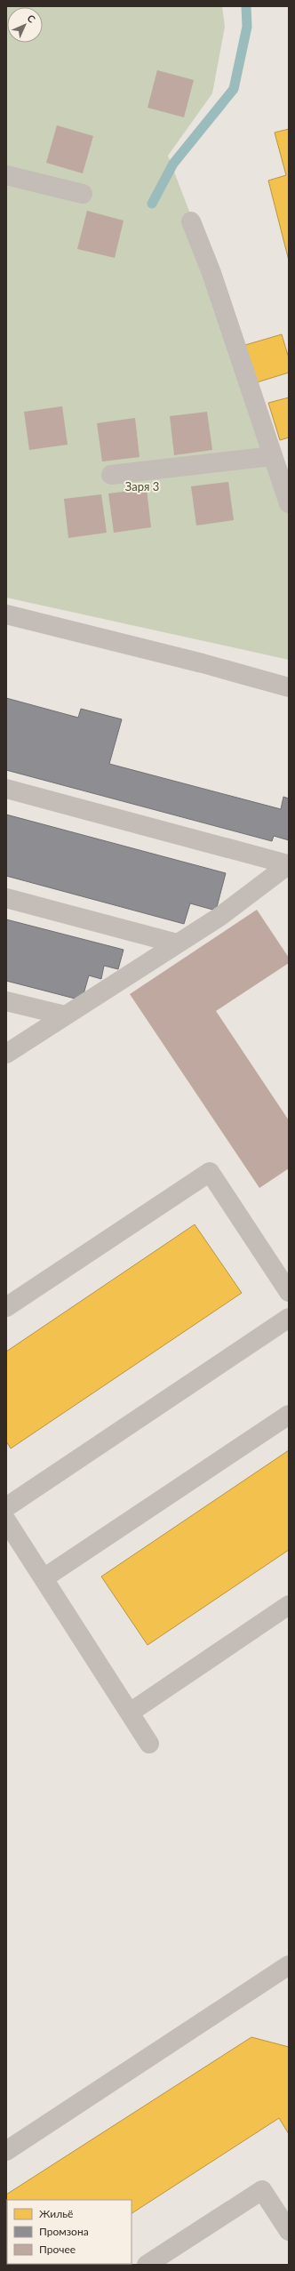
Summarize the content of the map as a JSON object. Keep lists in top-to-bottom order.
{
  "parks": ["Заря 3"],
  "legend": ["Жильё", "Промзона", "Прочее"],
  "north": "top right"
}
